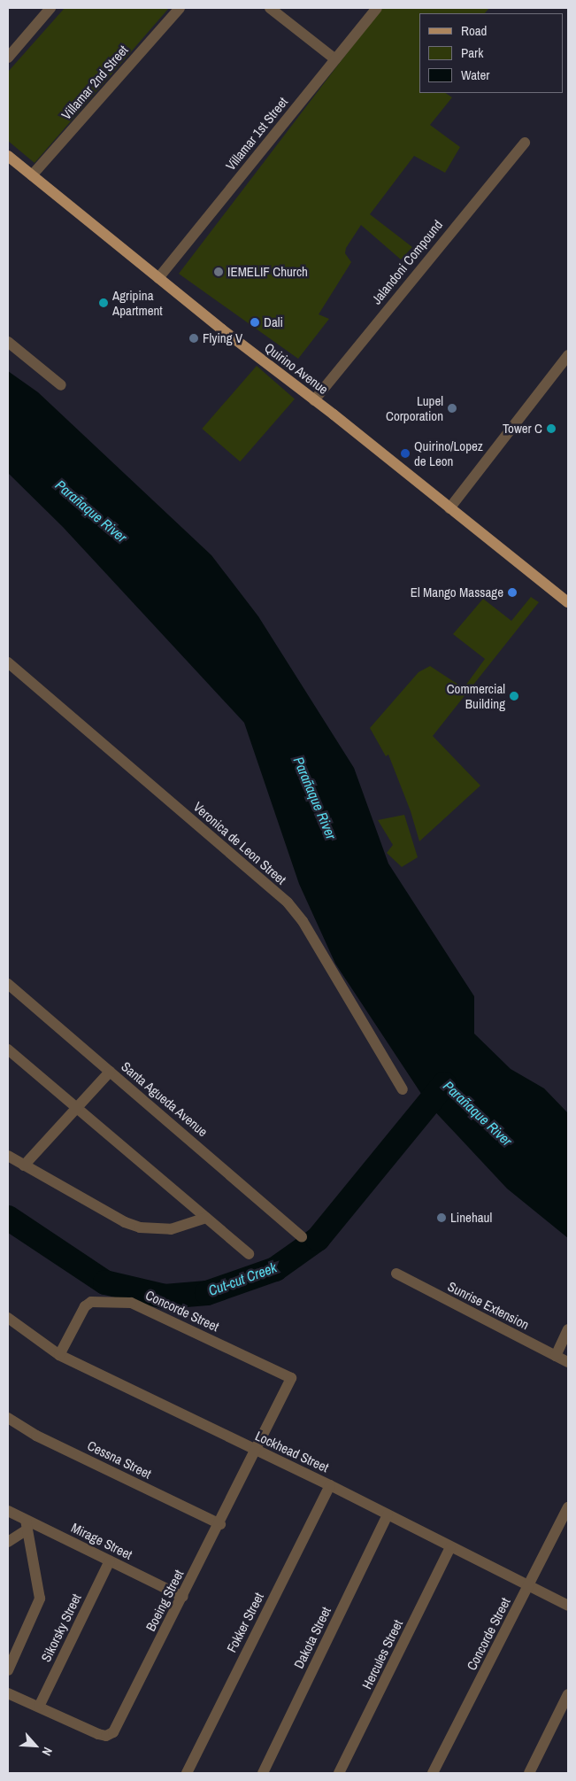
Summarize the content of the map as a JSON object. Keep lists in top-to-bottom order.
{
  "streets": {
    "main road": ["Quirino Avenue"],
    "street": [
      "Villamar 2nd Street",
      "Villamar 1st Street",
      "Jalandoni Compound",
      "Veronica de Leon Street",
      "Santa Agueda Avenue",
      "Sunrise Extension",
      "Concorde Street",
      "Lockhead Street",
      "Cessna Street",
      "Mirage Street",
      "Boeing Street",
      "Fokker Street",
      "Sikorsky Street",
      "Dakota Street",
      "Hercules Street"
    ]
  },
  "crossings": [
    ["Villamar 2nd Street", "Quirino Avenue"],
    ["Villamar 1st Street", "Quirino Avenue"],
    ["Jalandoni Compound", "Quirino Avenue"],
    ["Concorde Street", "Lockhead Street"],
    ["Concorde Street", "Boeing Street"],
    ["Lockhead Street", "Boeing Street"],
    ["Lockhead Street", "Fokker Street"],
    ["Lockhead Street", "Dakota Street"],
    ["Lockhead Street", "Hercules Street"],
    ["Cessna Street", "Boeing Street"],
    ["Mirage Street", "Boeing Street"],
    ["Mirage Street", "Sikorsky Street"],
    ["Boeing Street", "Sikorsky Street"]
  ],
  "water": ["Parañaque River", "Cut-cut Creek"],
  "places": [
    "IEMELIF Church",
    "Agripina Apartment",
    "Dali",
    "Flying V",
    "Lupel Corporation",
    "Tower C",
    "Quirino/Lopez de Leon",
    "El Mango Massage",
    "Commercial Building",
    "Linehaul"
  ],
  "legend": ["Road", "Park", "Water"],
  "north": "bottom right"
}
